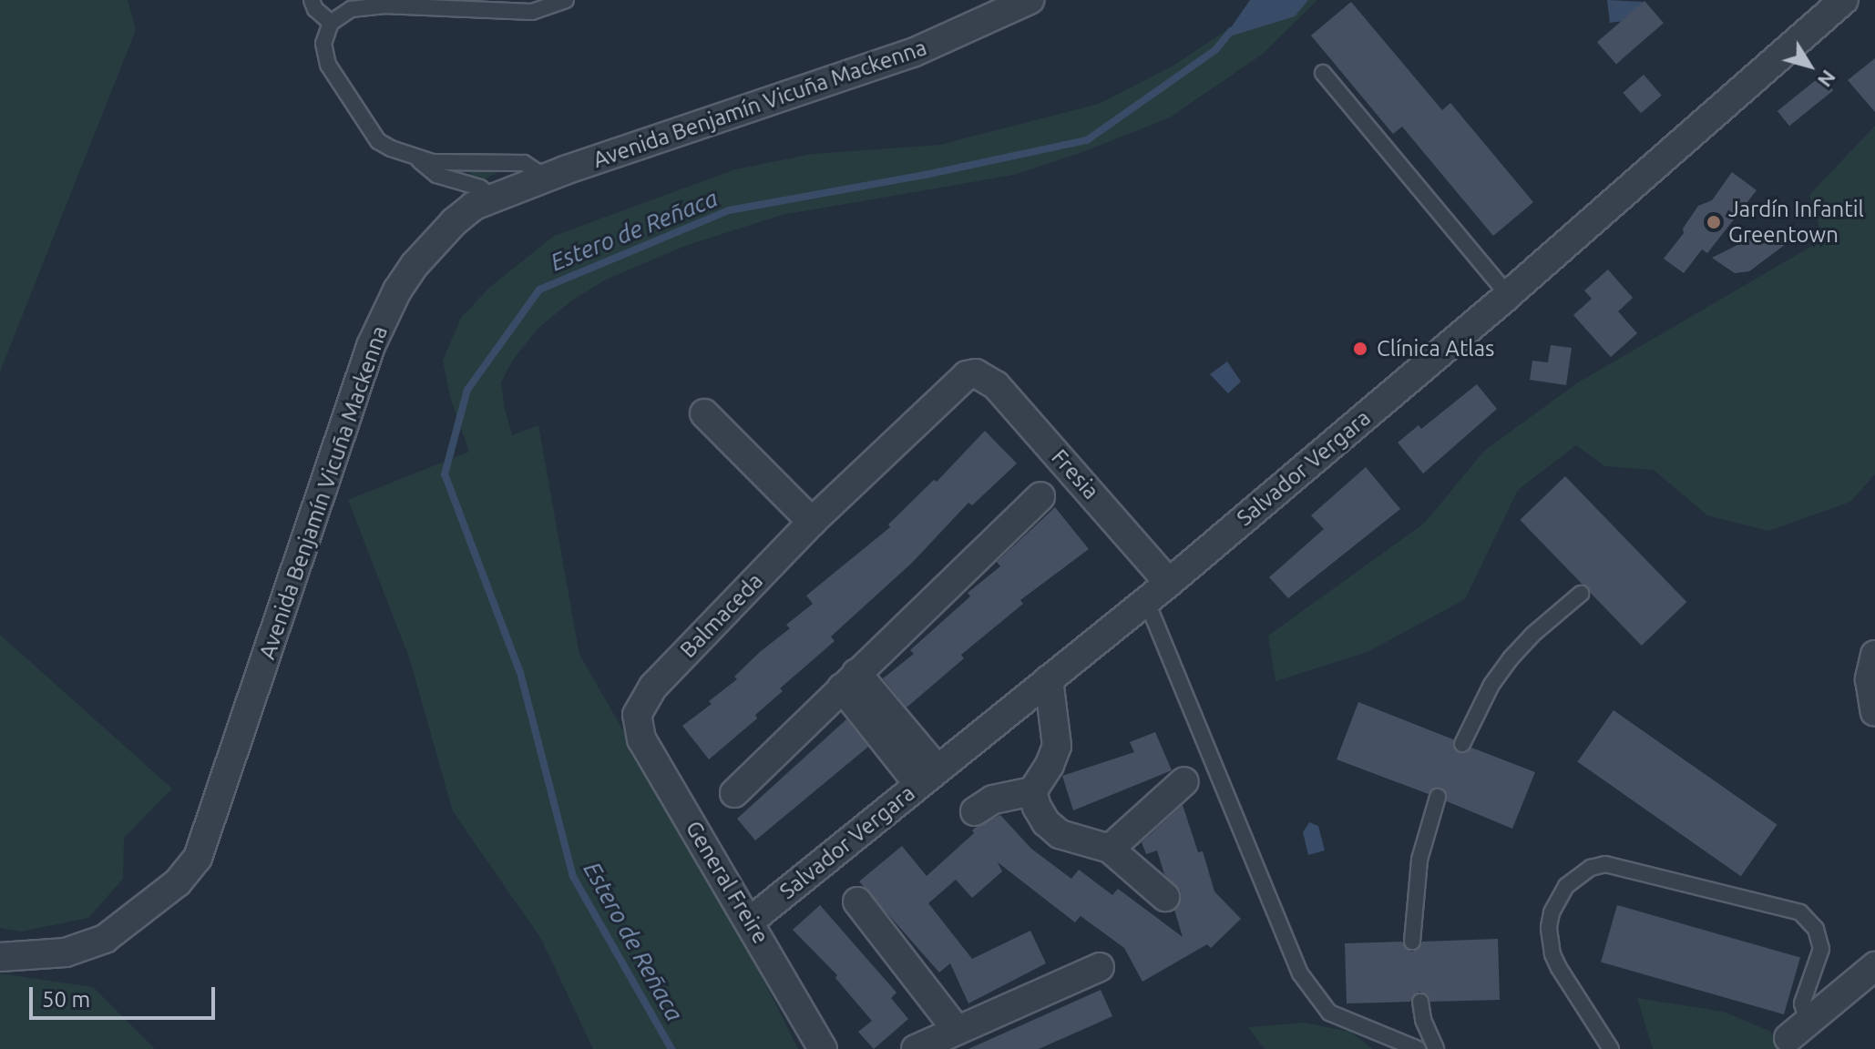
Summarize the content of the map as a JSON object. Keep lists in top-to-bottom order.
{
  "streets": {
    "street": [
      "Avenida Benjamín Vicuña Mackenna",
      "Salvador Vergara",
      "Fresia",
      "Balmaceda",
      "General Freire"
    ]
  },
  "crossings": [
    ["Salvador Vergara", "Fresia"],
    ["Salvador Vergara", "General Freire"],
    ["Fresia", "Balmaceda"],
    ["Balmaceda", "General Freire"]
  ],
  "water": ["Estero de Reñaca"],
  "places": ["Jardín Infantil Greentown", "Clínica Atlas"],
  "scale_bar": "50 m",
  "north": "bottom right"
}
